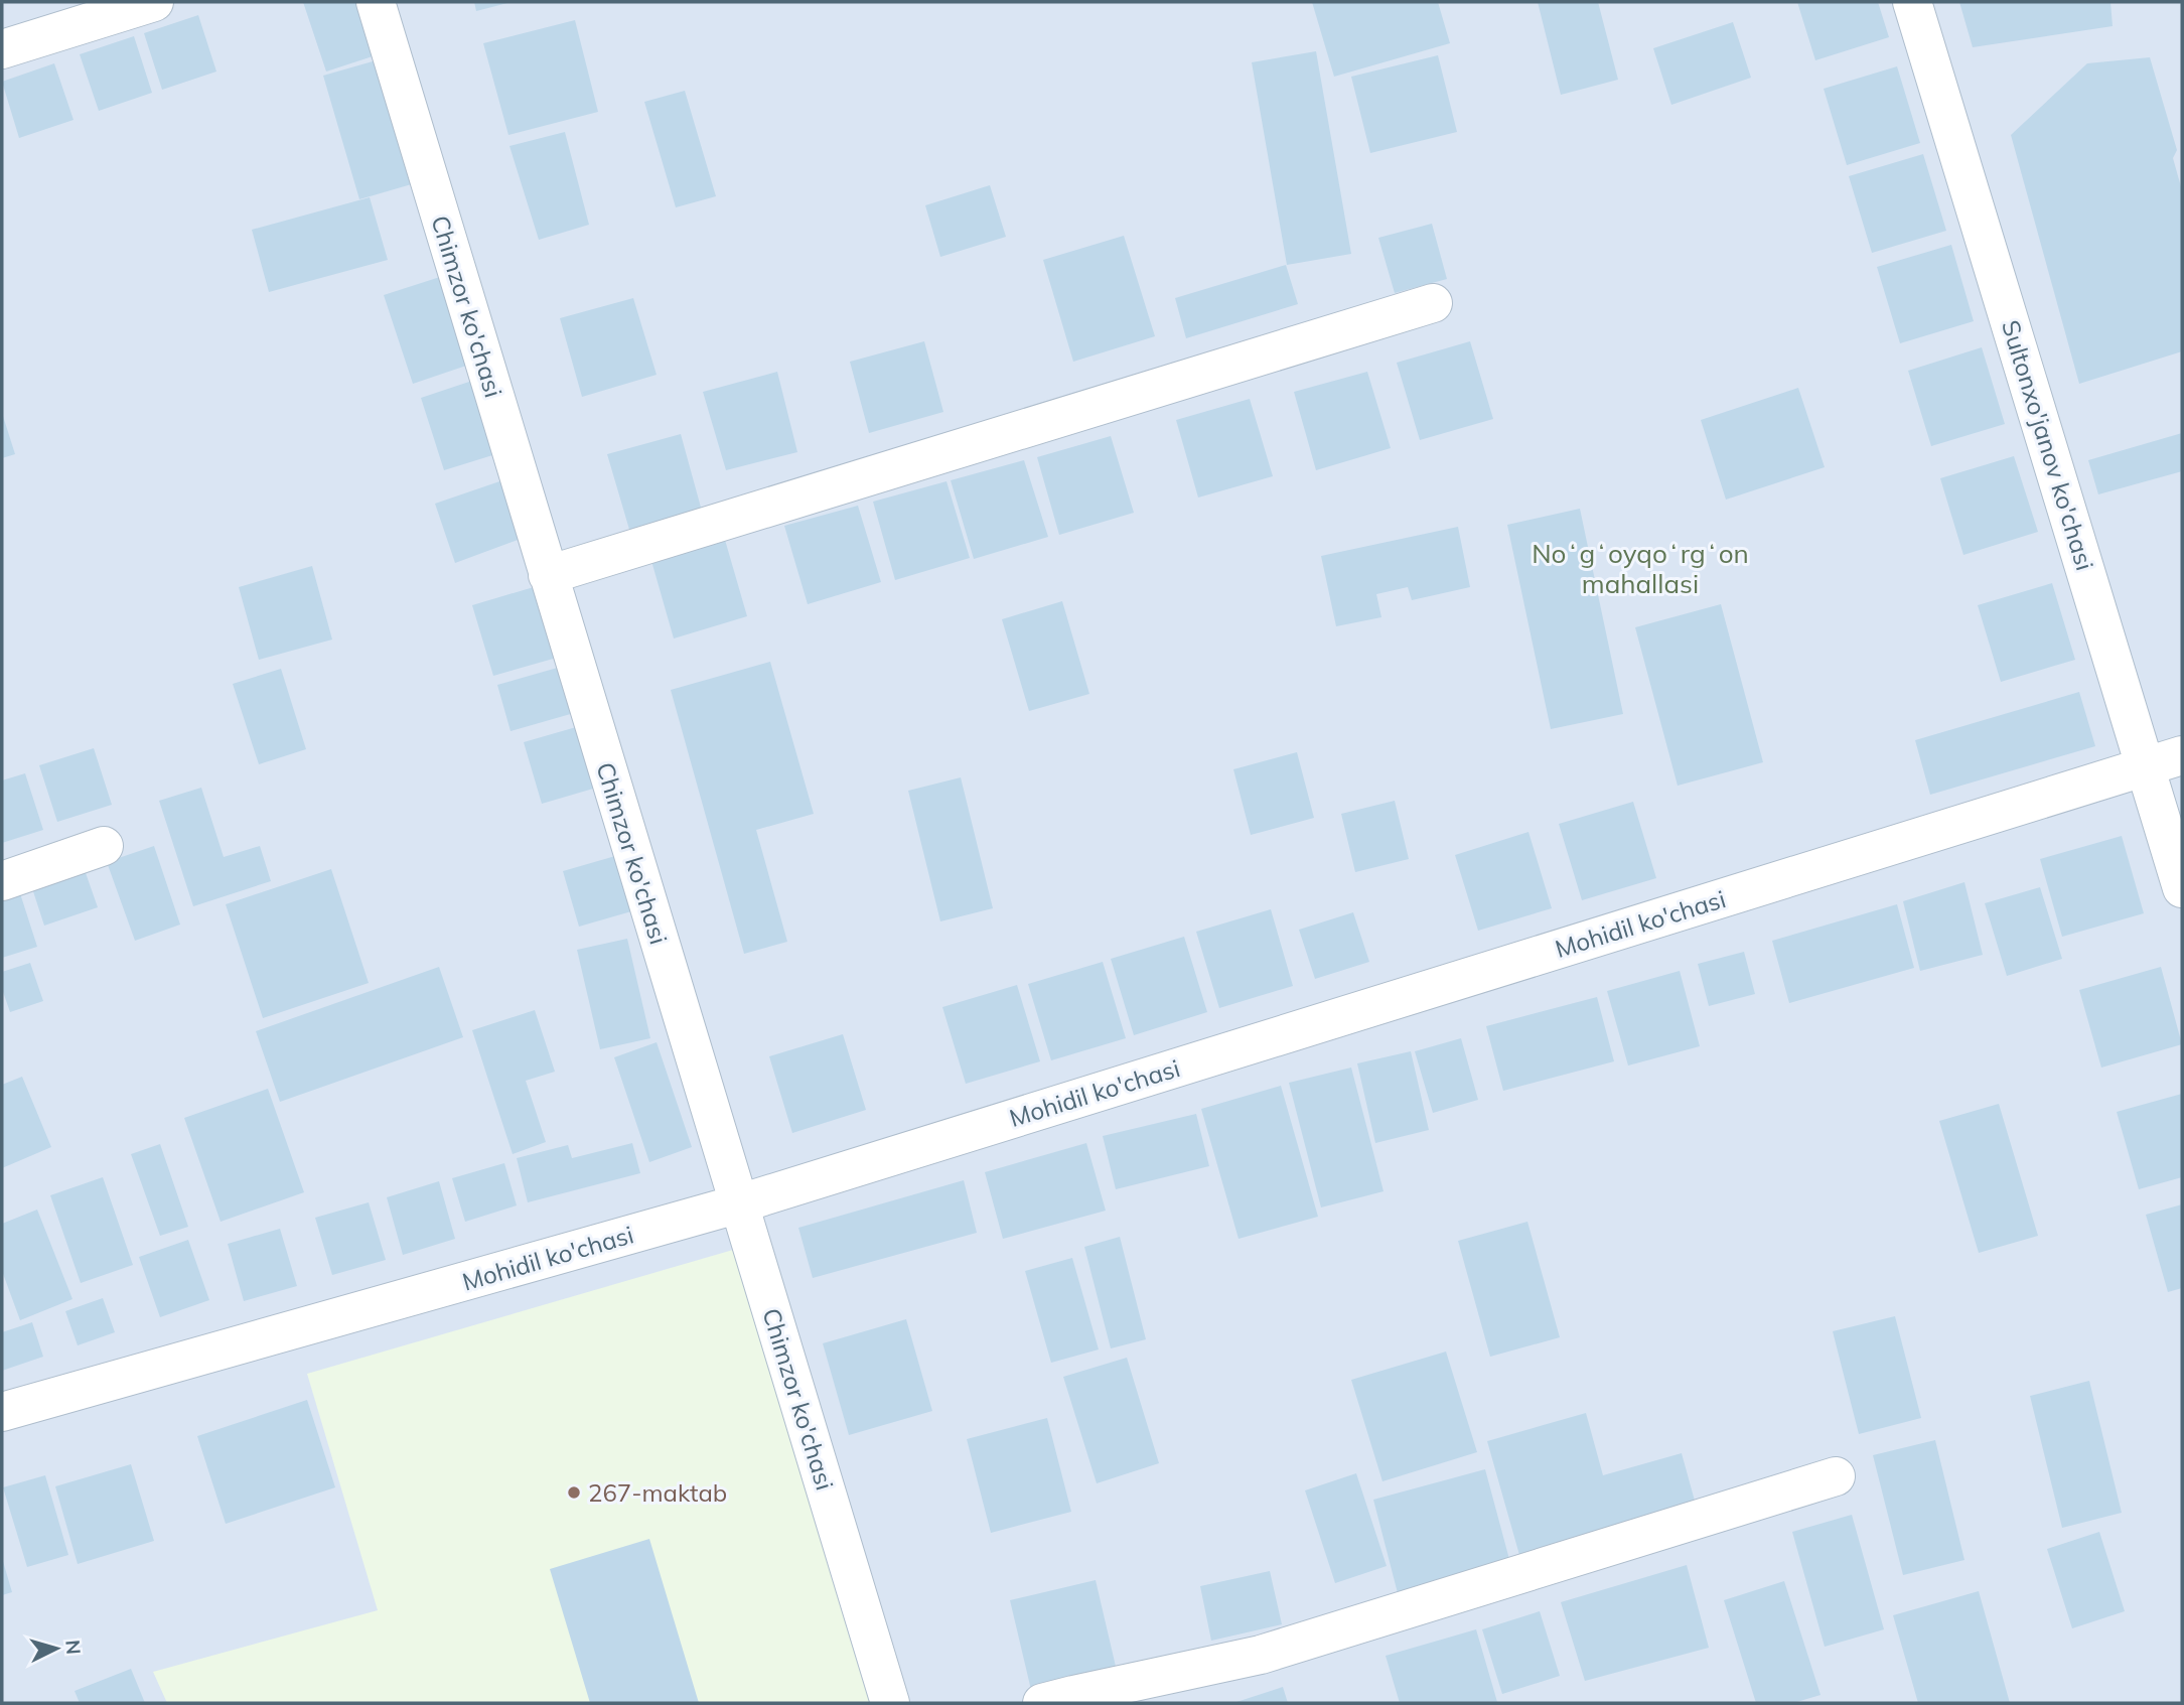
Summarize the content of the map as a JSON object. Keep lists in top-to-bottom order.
{
  "streets": {
    "street": ["Chimzor ko'chasi", "Sultonxo'janov ko'chasi", "Mohidil ko'chasi"]
  },
  "crossings": [
    ["Chimzor ko'chasi", "Mohidil ko'chasi"],
    ["Sultonxo'janov ko'chasi", "Mohidil ko'chasi"]
  ],
  "districts": ["Noʻgʻoyqoʻrgʻon mahallasi"],
  "places": ["267-maktab"],
  "north": "right"
}
